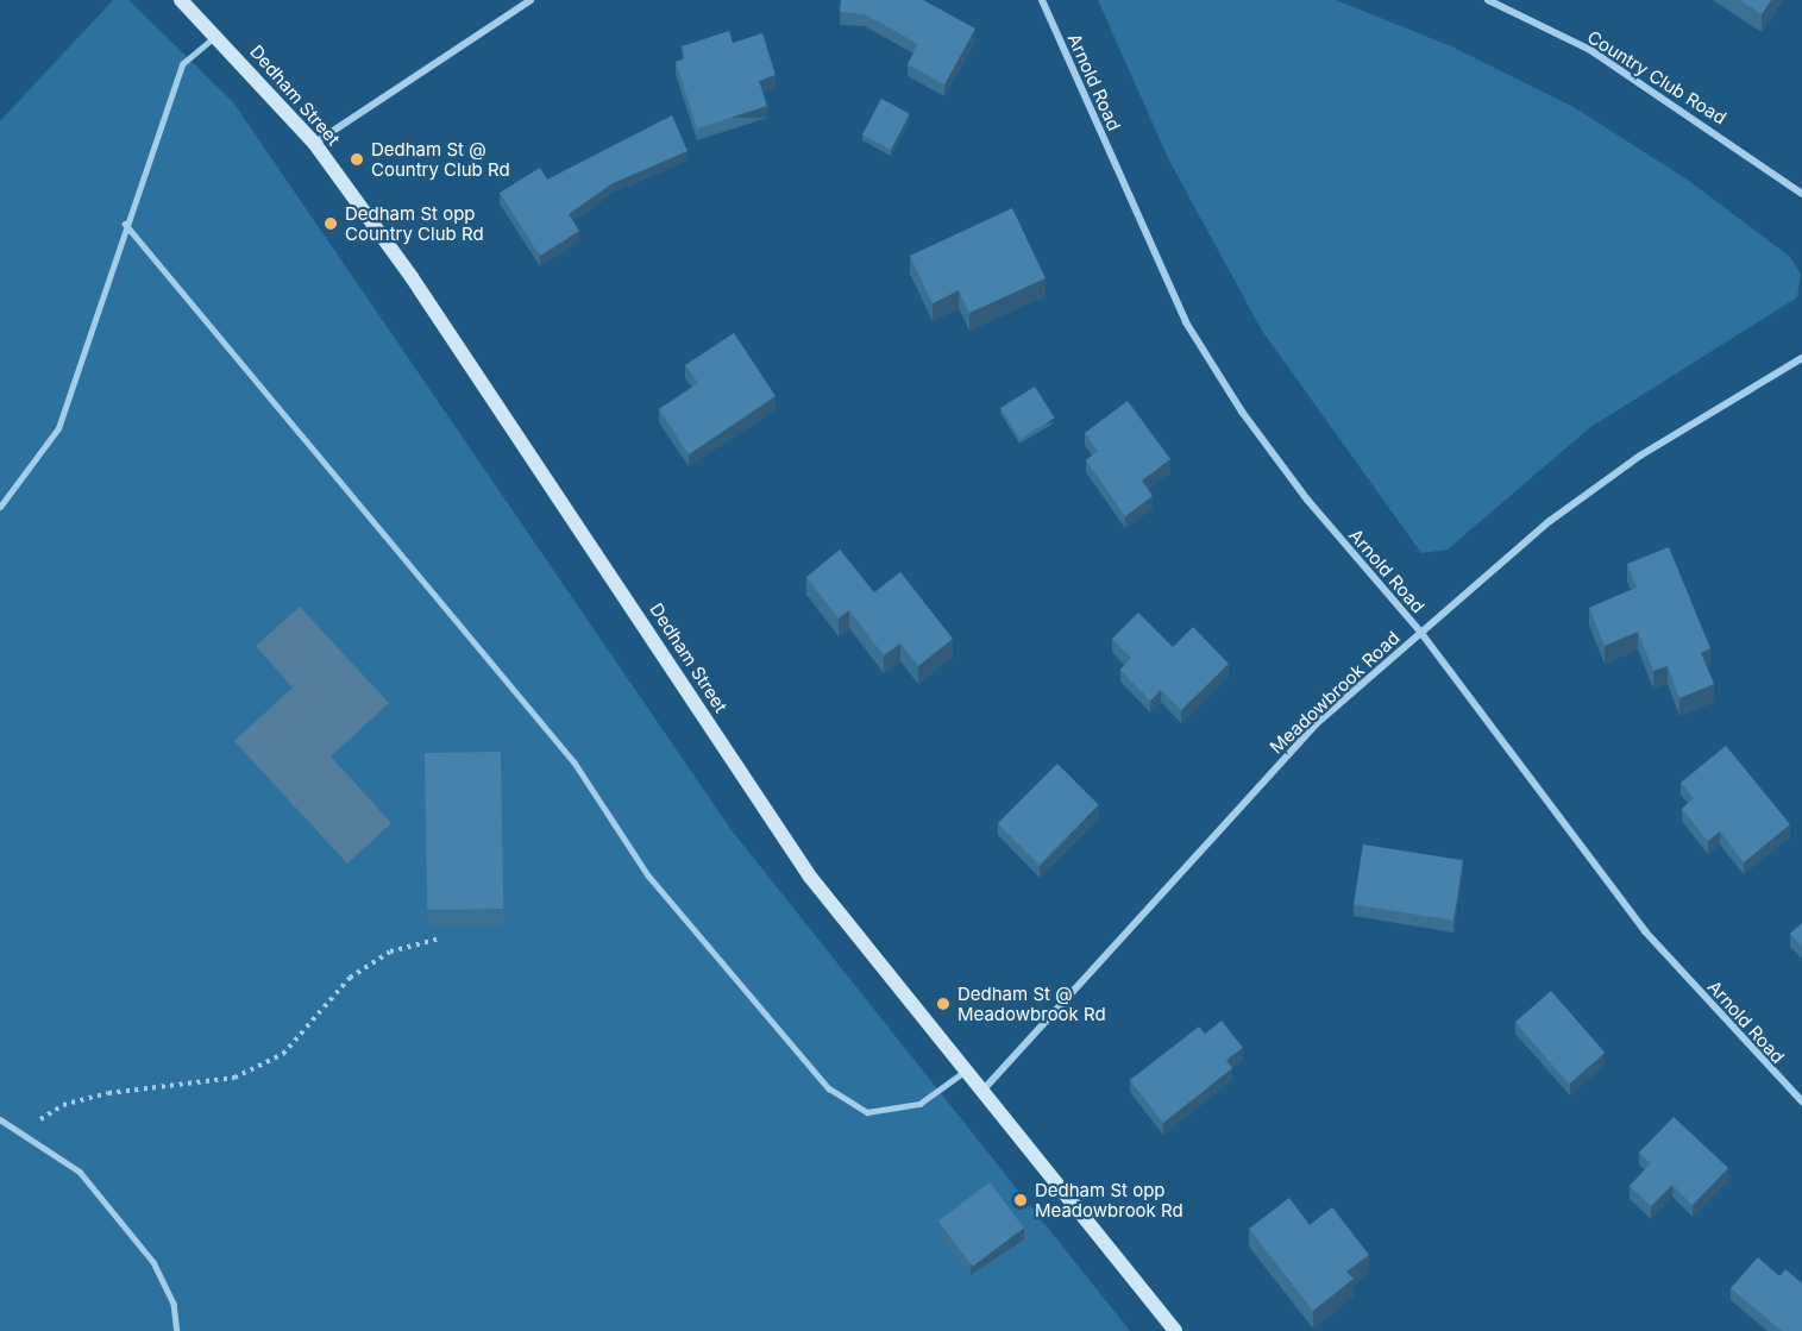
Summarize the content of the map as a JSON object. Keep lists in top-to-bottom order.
{
  "streets": {
    "main road": ["Dedham Street"],
    "street": ["Country Club Road", "Arnold Road", "Meadowbrook Road"]
  },
  "crossings": [
    ["Arnold Road", "Meadowbrook Road"],
    ["Dedham Street", "Meadowbrook Road"]
  ],
  "places": [
    "Dedham St @ Country Club Rd",
    "Dedham St opp Country Club Rd",
    "Dedham St @ Meadowbrook Rd",
    "Dedham St opp Meadowbrook Rd"
  ]
}
